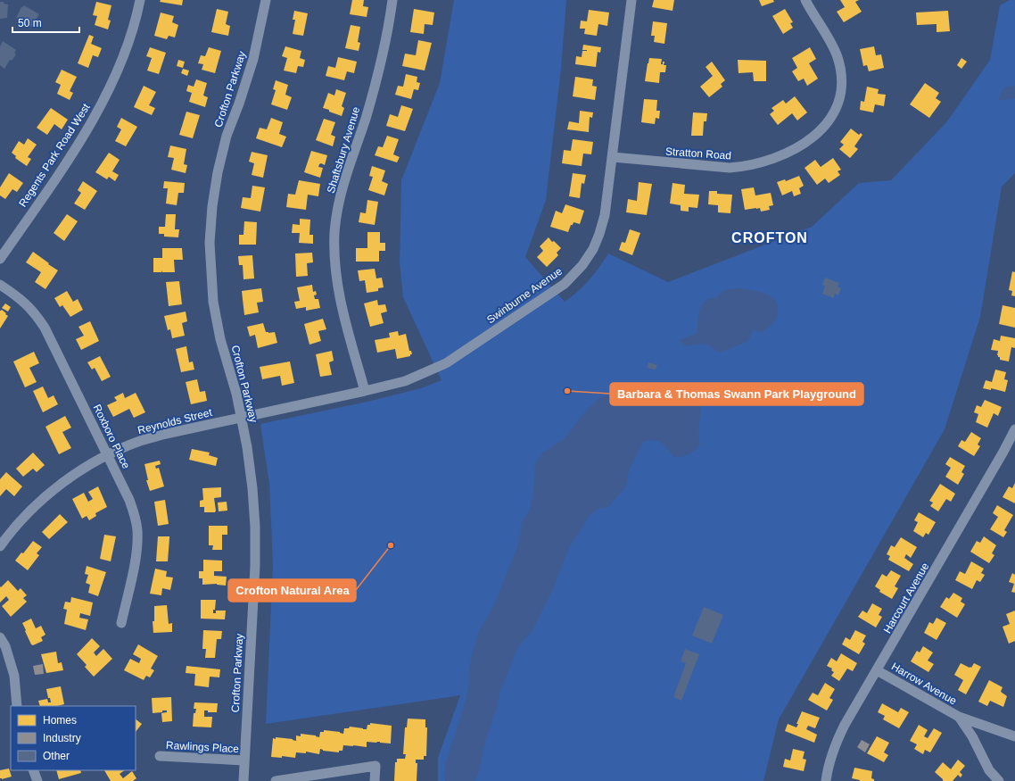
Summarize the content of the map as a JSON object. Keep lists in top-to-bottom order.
{
  "streets": {
    "street": [
      "Crofton Parkway",
      "Shaftsbury Avenue",
      "Stratton Road",
      "Regents Park Road West",
      "Swinburne Avenue",
      "Reynolds Street",
      "Roxboro Place",
      "Harcourt Avenue",
      "Harrow Avenue",
      "Rawlings Place"
    ]
  },
  "crossings": [
    ["Crofton Parkway", "Swinburne Avenue"],
    ["Crofton Parkway", "Reynolds Street"],
    ["Crofton Parkway", "Rawlings Place"],
    ["Shaftsbury Avenue", "Swinburne Avenue"],
    ["Stratton Road", "Swinburne Avenue"],
    ["Swinburne Avenue", "Reynolds Street"],
    ["Reynolds Street", "Roxboro Place"],
    ["Harcourt Avenue", "Harrow Avenue"]
  ],
  "districts": ["CROFTON"],
  "places": ["Barbara & Thomas Swann Park Playground", "Crofton Natural Area"],
  "legend": ["Homes", "Industry", "Other"],
  "scale_bar": "50 m"
}
